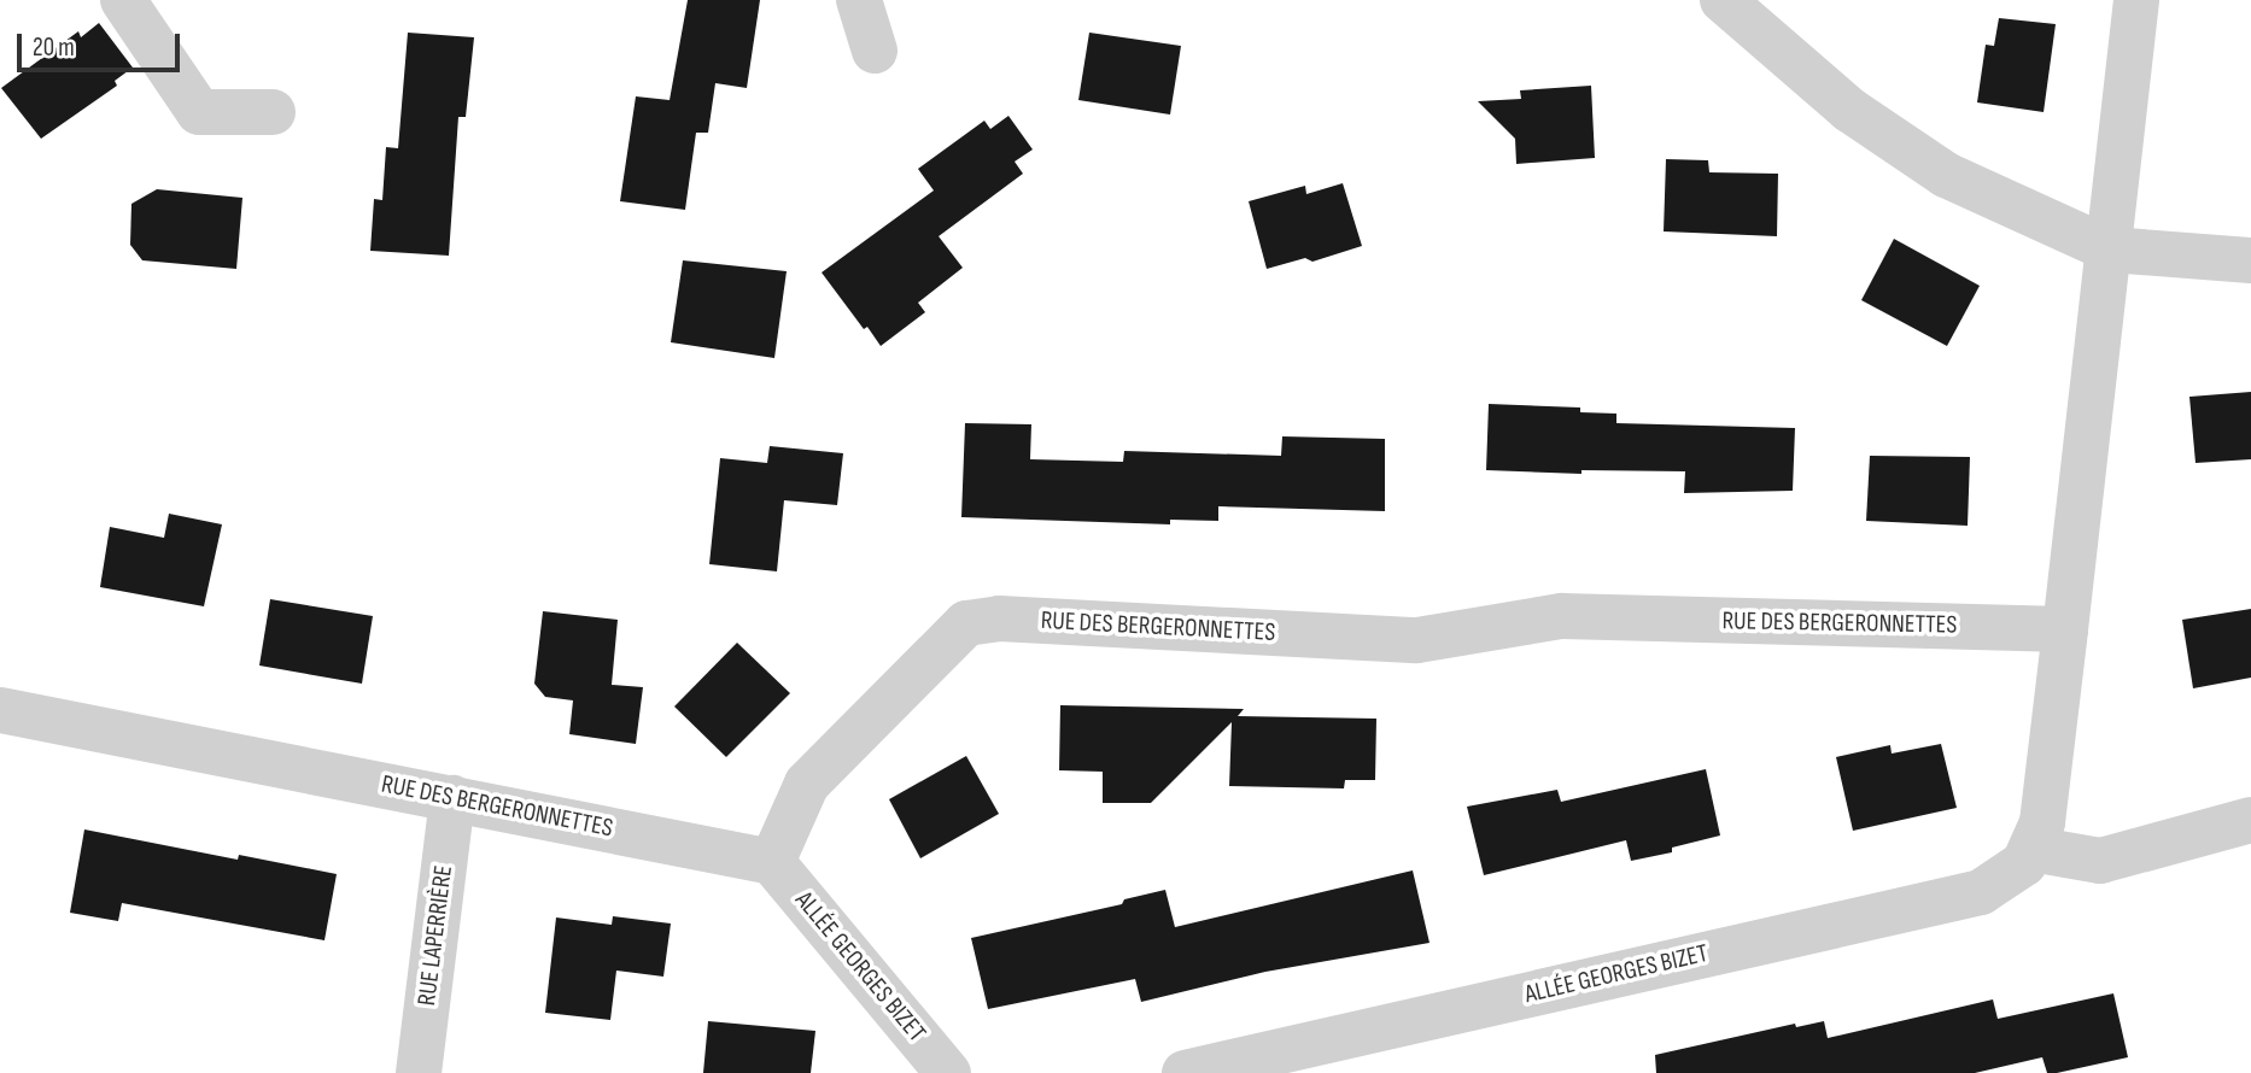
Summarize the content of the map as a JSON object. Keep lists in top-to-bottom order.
{
  "streets": {
    "street": ["RUE DES BERGERONNETTES", "RUE LAPERRIÈRE", "ALLÉE GEORGES BIZET"]
  },
  "crossings": [
    ["RUE DES BERGERONNETTES", "RUE LAPERRIÈRE"],
    ["RUE DES BERGERONNETTES", "ALLÉE GEORGES BIZET"]
  ],
  "scale_bar": "20 m"
}
